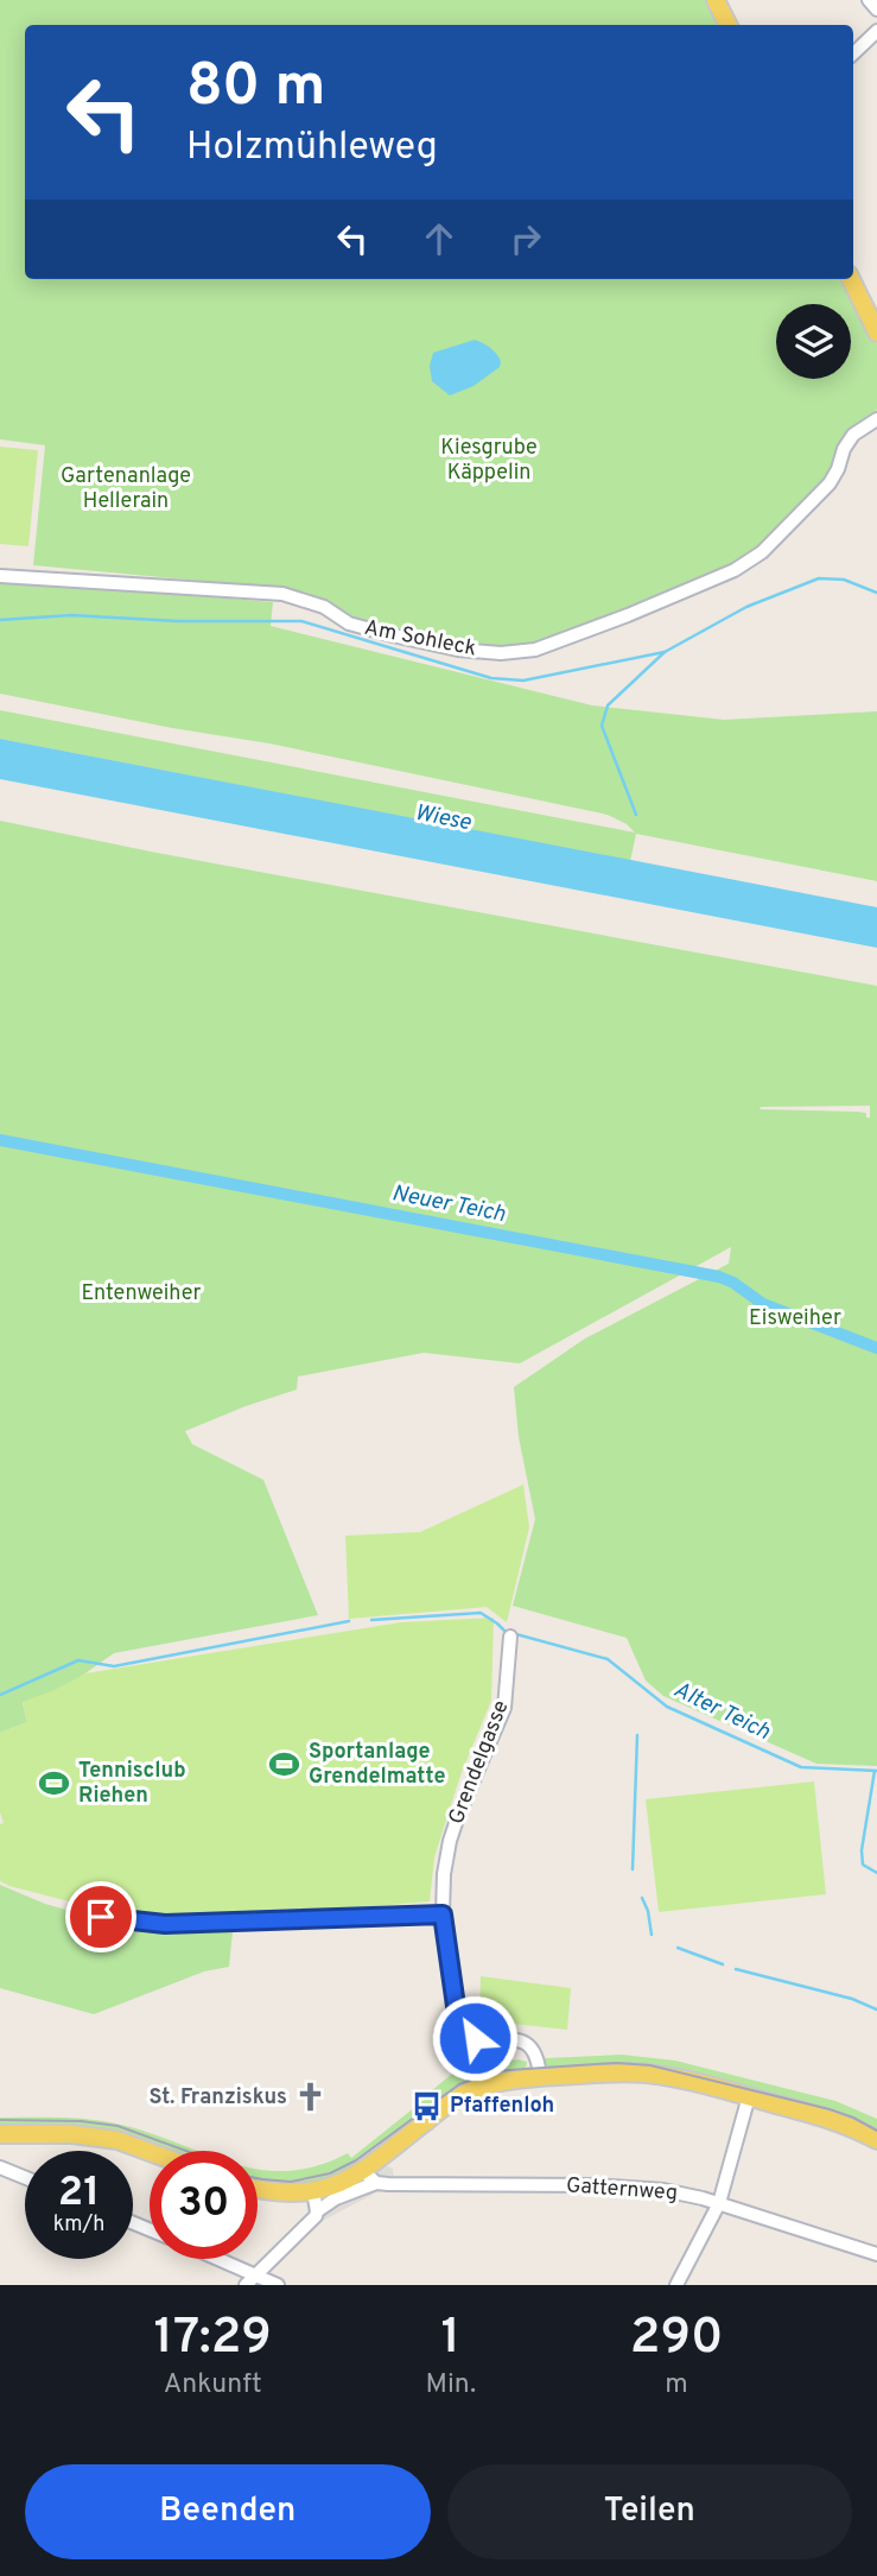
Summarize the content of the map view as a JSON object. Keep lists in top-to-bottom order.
{
  "streets": {
    "street": ["Am Sohleck", "Grendelgasse", "Gatternweg"]
  },
  "water": ["Wiese", "Neuer Teich", "Alter Teich"],
  "parks": [
    "Kiesgrube Käppelin",
    "Gartenanlage Hellerain",
    "Entenweiher",
    "Eisweiher"
  ],
  "places": {
    "sports": ["Sportanlage Grendelmatte", "Tennisclub Riehen"],
    "church": ["St. Franziskus"],
    "bus stop": ["Pfaffenloh"]
  },
  "page": {
    "turn": ["80 m", "Holzmühleweg"],
    "speed": "21 km/h",
    "limit": "30",
    "eta": [
      "17:29",
      "Ankunft",
      "1",
      "Min.",
      "290",
      "m"
    ],
    "buttons": ["Beenden", "Teilen"]
  }
}
